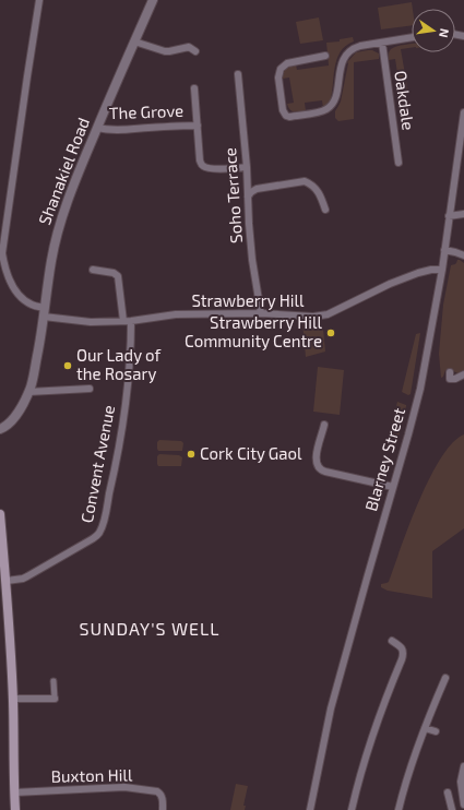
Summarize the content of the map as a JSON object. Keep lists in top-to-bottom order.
{
  "streets": {
    "street": [
      "Oakdale",
      "The Grove",
      "Shanakiel Road",
      "Soho Terrace",
      "Strawberry Hill",
      "Blarney Street",
      "Convent Avenue",
      "Buxton Hill"
    ]
  },
  "crossings": [
    ["The Grove", "Shanakiel Road"],
    ["The Grove", "Soho Terrace"],
    ["Shanakiel Road", "Strawberry Hill"],
    ["Soho Terrace", "Strawberry Hill"],
    ["Strawberry Hill", "Blarney Street"],
    ["Strawberry Hill", "Convent Avenue"]
  ],
  "districts": ["SUNDAY'S WELL"],
  "places": ["Strawberry Hill Community Centre", "Our Lady of the Rosary", "Cork City Gaol"],
  "north": "right"
}
